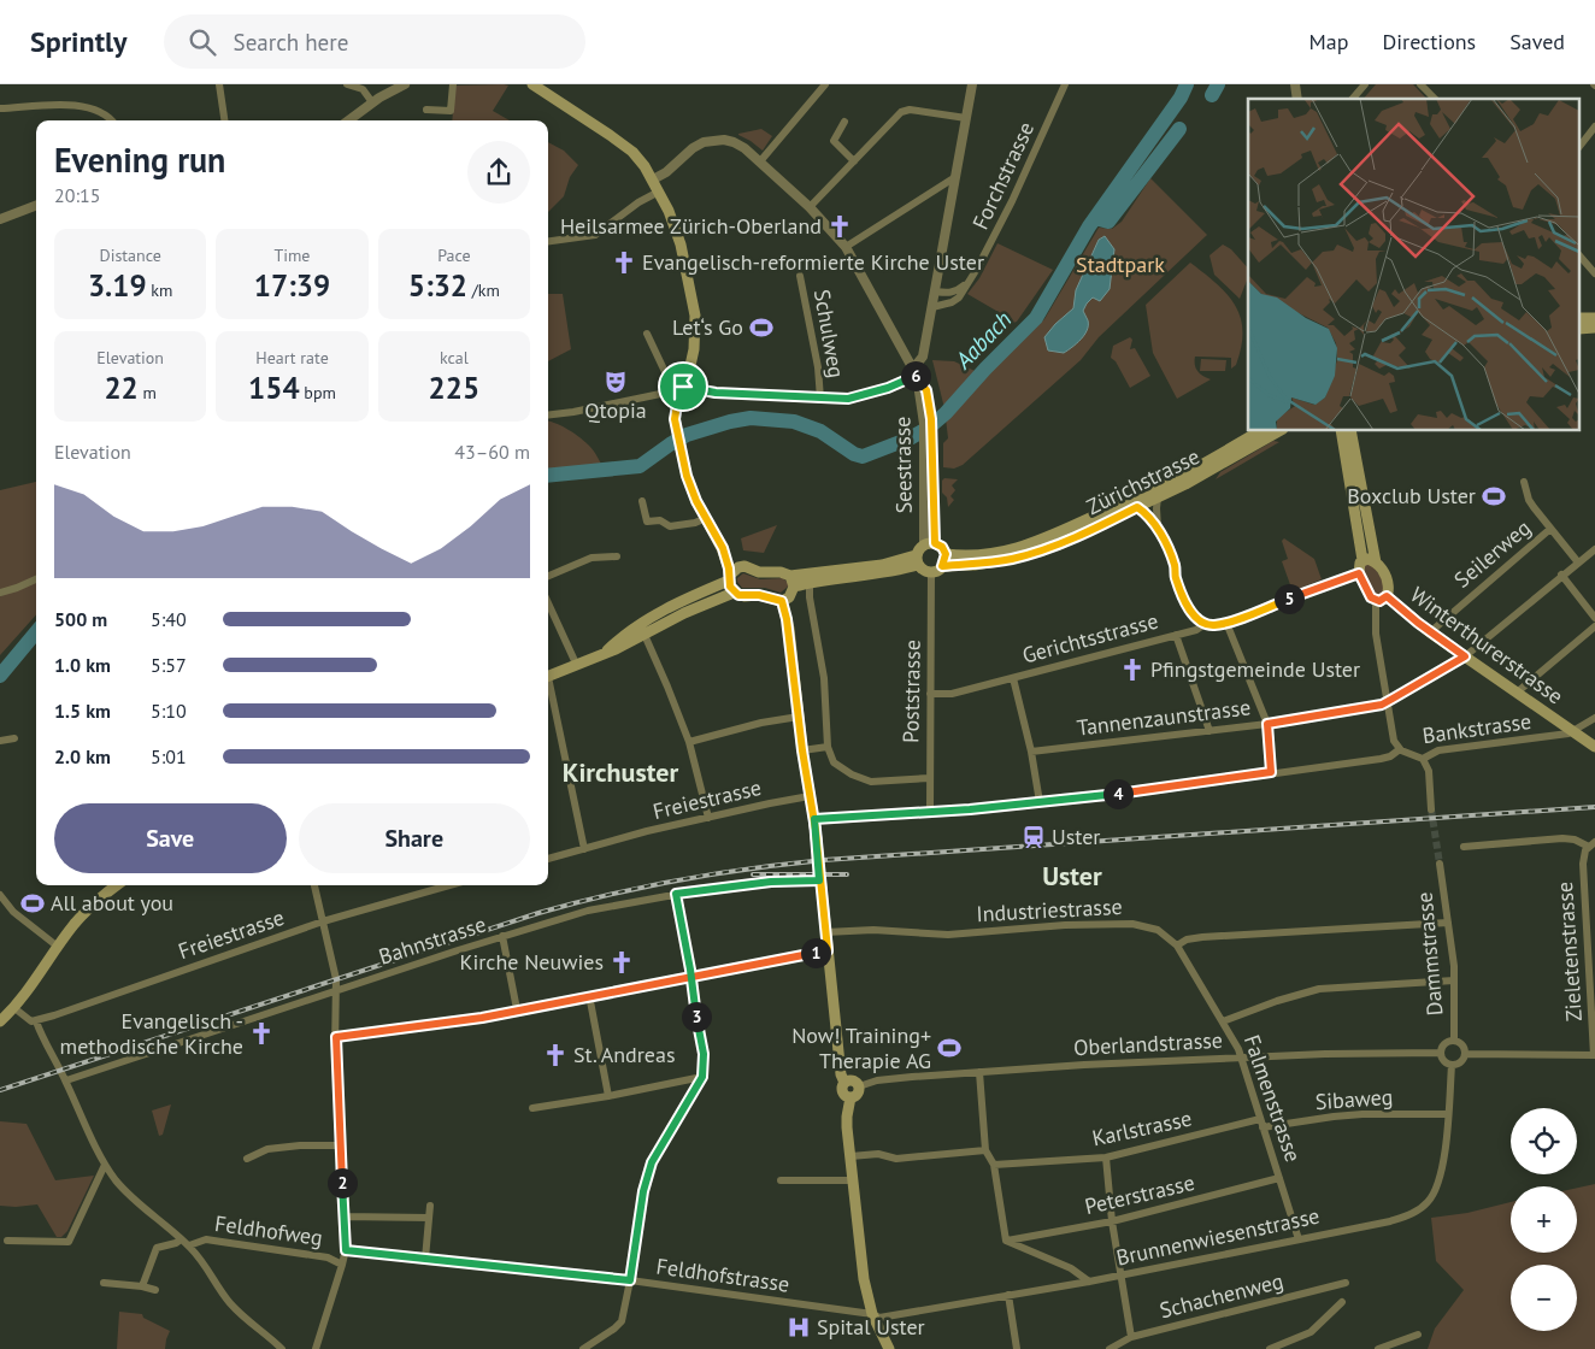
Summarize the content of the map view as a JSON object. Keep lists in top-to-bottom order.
{
  "streets": {
    "main road": ["Zürichstrasse", "Winterthurerstrasse"],
    "street": [
      "Forchstrasse",
      "Schulweg",
      "Seestrasse",
      "Seilerweg",
      "Gerichtsstrasse",
      "Poststrasse",
      "Tannenzaunstrasse",
      "Bankstrasse",
      "Freiestrasse",
      "Industriestrasse",
      "Bahnstrasse",
      "Zieletenstrasse",
      "Dammstrasse",
      "Oberlandstrasse",
      "Falmenstrasse",
      "Sibaweg",
      "Karlstrasse",
      "Peterstrasse",
      "Feldhofweg",
      "Brunnenwiesenstrasse",
      "Feldhofstrasse",
      "Schachenweg"
    ]
  },
  "crossings": [
    ["Seestrasse", "Zürichstrasse"],
    ["Seestrasse", "Poststrasse"],
    ["Zürichstrasse", "Poststrasse"],
    ["Seilerweg", "Winterthurerstrasse"],
    ["Gerichtsstrasse", "Poststrasse"],
    ["Winterthurerstrasse", "Tannenzaunstrasse"],
    ["Winterthurerstrasse", "Bankstrasse"],
    ["Poststrasse", "Bankstrasse"],
    ["Industriestrasse", "Falmenstrasse"],
    ["Dammstrasse", "Oberlandstrasse"],
    ["Dammstrasse", "Brunnenwiesenstrasse"],
    ["Oberlandstrasse", "Falmenstrasse"],
    ["Oberlandstrasse", "Brunnenwiesenstrasse"],
    ["Falmenstrasse", "Sibaweg"],
    ["Falmenstrasse", "Karlstrasse"],
    ["Falmenstrasse", "Peterstrasse"],
    ["Falmenstrasse", "Brunnenwiesenstrasse"],
    ["Sibaweg", "Brunnenwiesenstrasse"],
    ["Brunnenwiesenstrasse", "Feldhofstrasse"]
  ],
  "districts": ["Kirchuster", "Uster"],
  "water": ["Aabach"],
  "parks": ["Stadtpark"],
  "places": {
    "church": [
      "Heilsarmee Zürich-Oberland",
      "Evangelisch-reformierte Kirche Uster",
      "Pfingstgemeinde Uster",
      "Kirche Neuwies",
      "Evangelisch - methodische Kirche",
      "St. Andreas"
    ],
    "sports": [
      "Let‘s Go",
      "Boxclub Uster",
      "All about you",
      "Now! Training+ Therapie AG"
    ],
    "theatre": ["Qtopia"],
    "station": ["Uster"],
    "hospital": ["Spital Uster"]
  },
  "page": {
    "header": "Sprintly",
    "search": "Search here",
    "nav": ["Map", "Directions", "Saved"],
    "heading": ["Evening run", "20:15"],
    "stats": [
      ["Distance", "3.19 km"],
      ["Time", "17:39"],
      ["Pace", "5:32 /km"],
      ["Elevation", "22 m"],
      ["Heart rate", "154 bpm"],
      ["kcal", "225"]
    ],
    "pins": [
      "6",
      "5",
      "4",
      "1",
      "3",
      "2"
    ],
    "chart": ["Elevation", "43–60 m"],
    "list": [
      {
        "name": "500 m",
        "note": "5:40"
      },
      {
        "name": "1.0 km",
        "note": "5:57"
      },
      {
        "name": "1.5 km",
        "note": "5:10"
      },
      {
        "name": "2.0 km",
        "note": "5:01"
      }
    ],
    "buttons": ["Save", "Share"],
    "map_buttons": ["+", "−"]
  }
}
